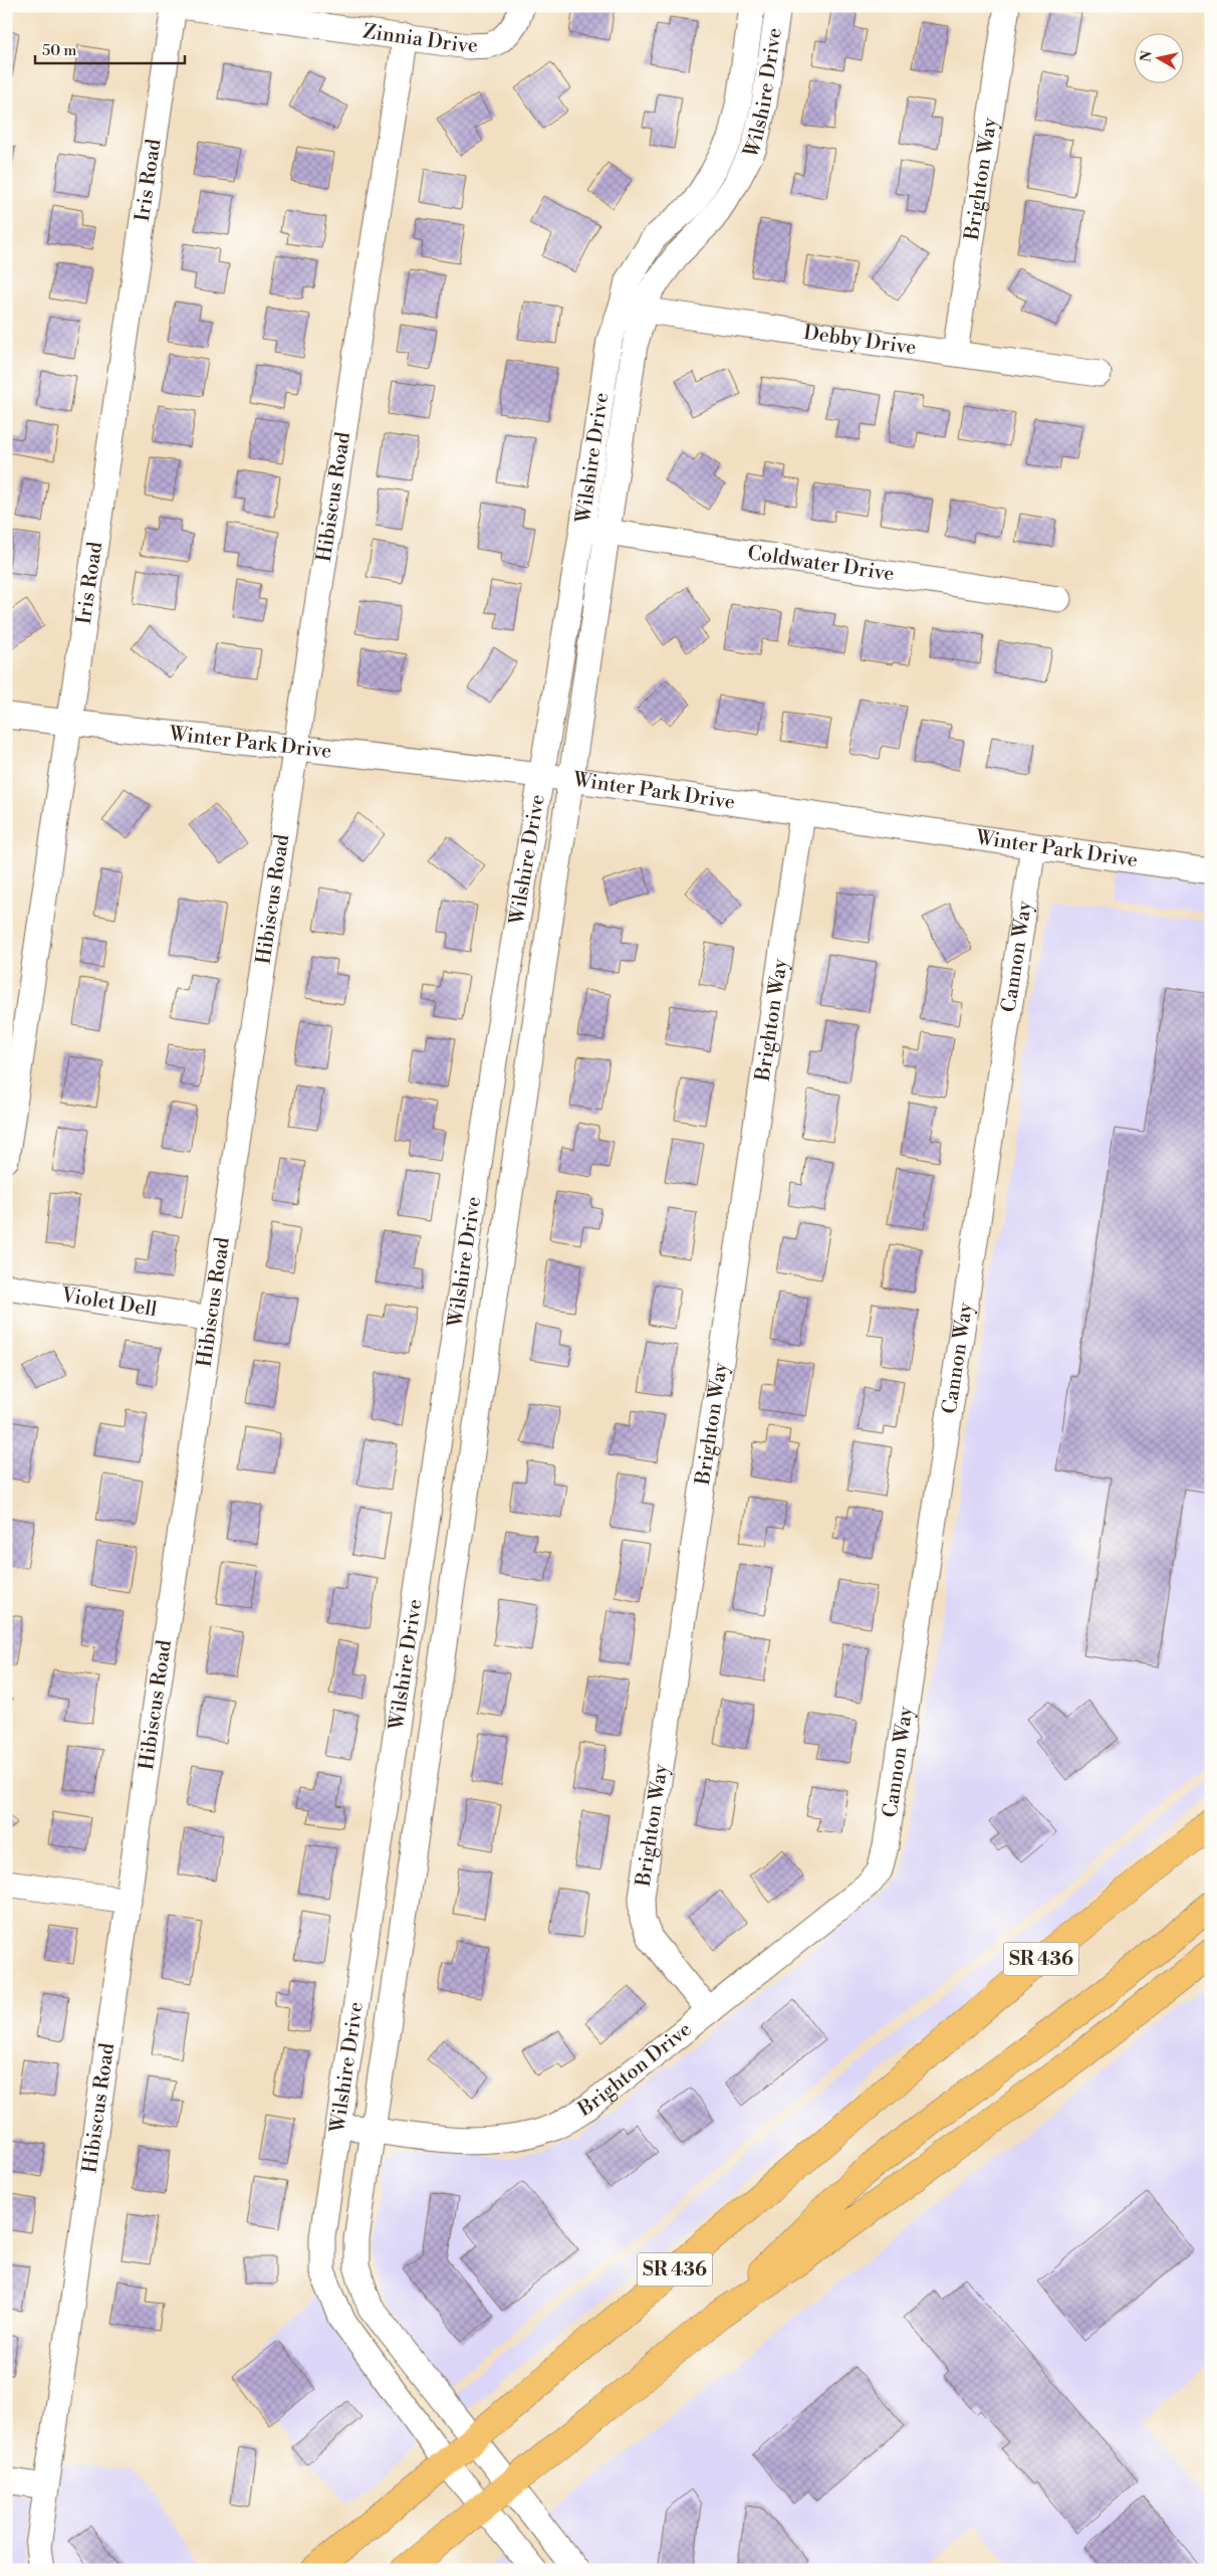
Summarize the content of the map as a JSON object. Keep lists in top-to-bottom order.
{
  "streets": {
    "main road": ["SR 436"],
    "street": [
      "Zinnia Drive",
      "Wilshire Drive",
      "Brighton Way",
      "Iris Road",
      "Debby Drive",
      "Hibiscus Road",
      "Coldwater Drive",
      "Winter Park Drive",
      "Cannon Way",
      "Violet Dell",
      "Brighton Drive"
    ]
  },
  "crossings": [
    ["Zinnia Drive", "Hibiscus Road"],
    ["Wilshire Drive", "Debby Drive"],
    ["Wilshire Drive", "Coldwater Drive"],
    ["Wilshire Drive", "Winter Park Drive"],
    ["Wilshire Drive", "SR 436"],
    ["Wilshire Drive", "Brighton Drive"],
    ["Brighton Way", "Debby Drive"],
    ["Brighton Way", "Winter Park Drive"],
    ["Brighton Way", "Brighton Drive"],
    ["Iris Road", "Winter Park Drive"],
    ["Hibiscus Road", "Winter Park Drive"],
    ["Hibiscus Road", "Violet Dell"],
    ["Winter Park Drive", "Cannon Way"],
    ["Cannon Way", "Brighton Drive"]
  ],
  "scale_bar": "50 m",
  "north": "left"
}
